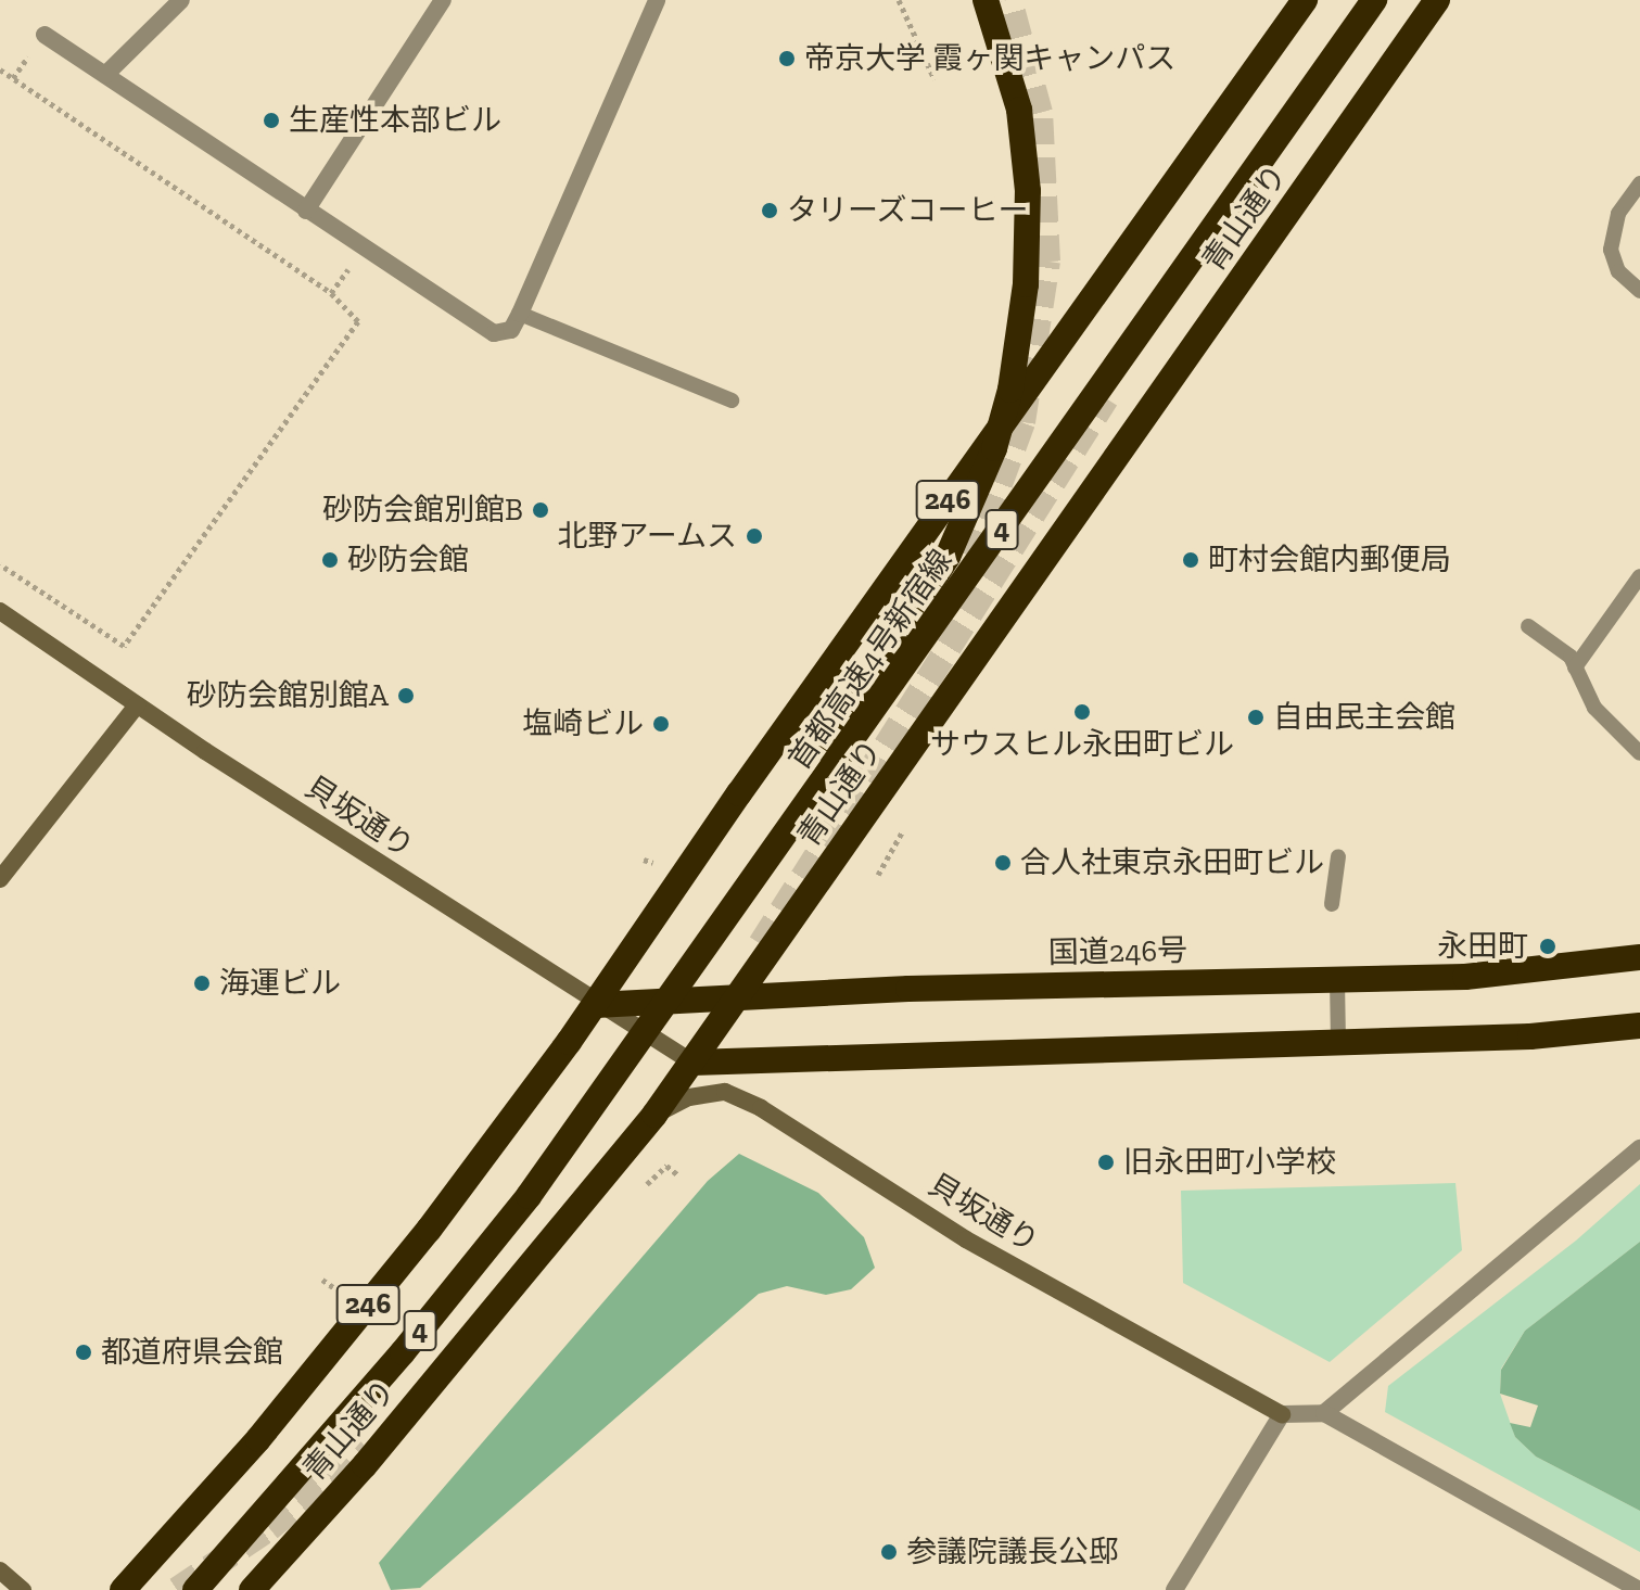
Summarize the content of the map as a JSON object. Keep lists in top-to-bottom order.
{
  "streets": {
    "highway": [
      "青山通り",
      "246",
      "4",
      "首都高速4号新宿線",
      "国道246号"
    ],
    "street": ["貝坂通り"]
  },
  "crossings": [
    ["青山通り", "貝坂通り"],
    ["青山通り", "国道246号"],
    ["貝坂通り", "国道246号"]
  ],
  "places": [
    "帝京大学 霞ヶ関キャンパス",
    "生産性本部ビル",
    "タリーズコーヒー",
    "砂防会館別館B",
    "北野アームス",
    "砂防会館",
    "町村会館内郵便局",
    "砂防会館別館A",
    "サウスヒル永田町ビル",
    "自由民主会館",
    "塩崎ビル",
    "合人社東京永田町ビル",
    "永田町",
    "海運ビル",
    "旧永田町小学校",
    "都道府県会館",
    "参議院議長公邸"
  ]
}
